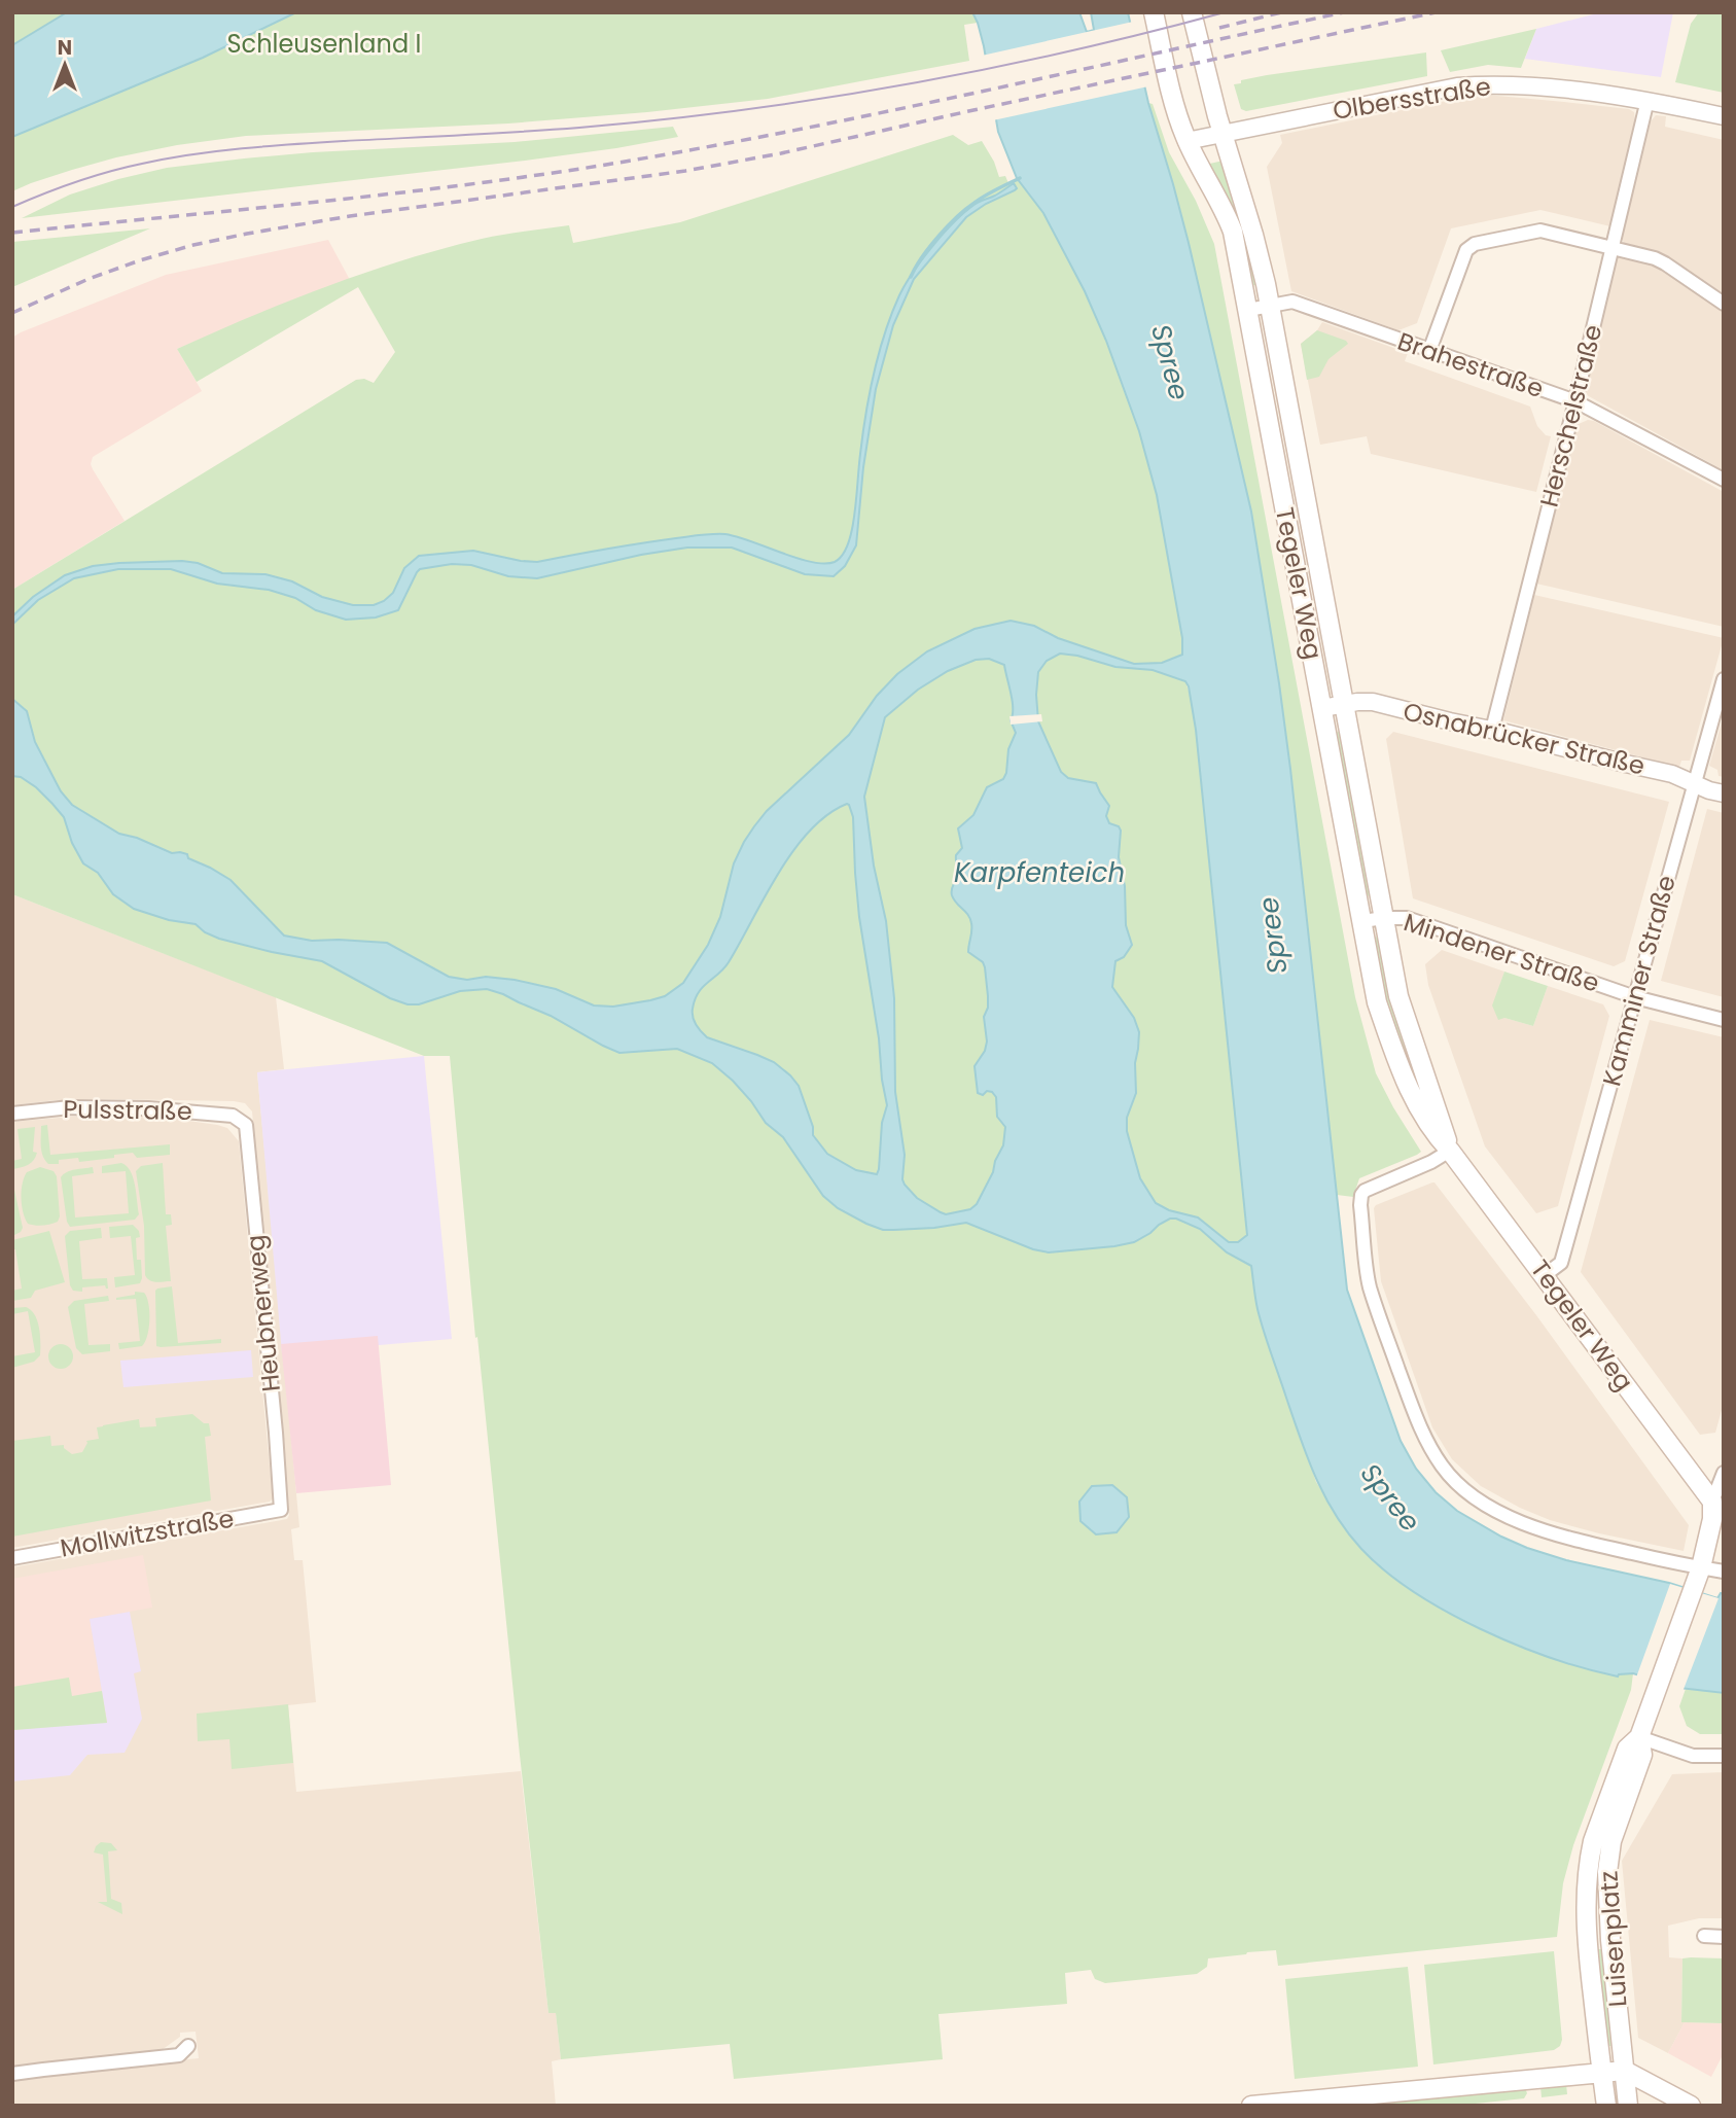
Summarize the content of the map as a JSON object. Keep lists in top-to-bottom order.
{
  "streets": {
    "main road": ["Tegeler Weg", "Luisenplatz"],
    "street": [
      "Olbersstraße",
      "Brahestraße",
      "Herschelstraße",
      "Osnabrücker Straße",
      "Mindener Straße",
      "Kamminer Straße",
      "Pulsstraße",
      "Heubnerweg",
      "Mollwitzstraße"
    ]
  },
  "crossings": [
    ["Olbersstraße", "Herschelstraße"],
    ["Olbersstraße", "Tegeler Weg"],
    ["Brahestraße", "Herschelstraße"],
    ["Brahestraße", "Tegeler Weg"],
    ["Herschelstraße", "Osnabrücker Straße"],
    ["Tegeler Weg", "Osnabrücker Straße"],
    ["Tegeler Weg", "Mindener Straße"],
    ["Tegeler Weg", "Kamminer Straße"],
    ["Osnabrücker Straße", "Kamminer Straße"],
    ["Mindener Straße", "Kamminer Straße"],
    ["Pulsstraße", "Heubnerweg"],
    ["Heubnerweg", "Mollwitzstraße"]
  ],
  "water": ["Spree", "Karpfenteich"],
  "parks": ["Schleusenland I"],
  "north": "top"
}
